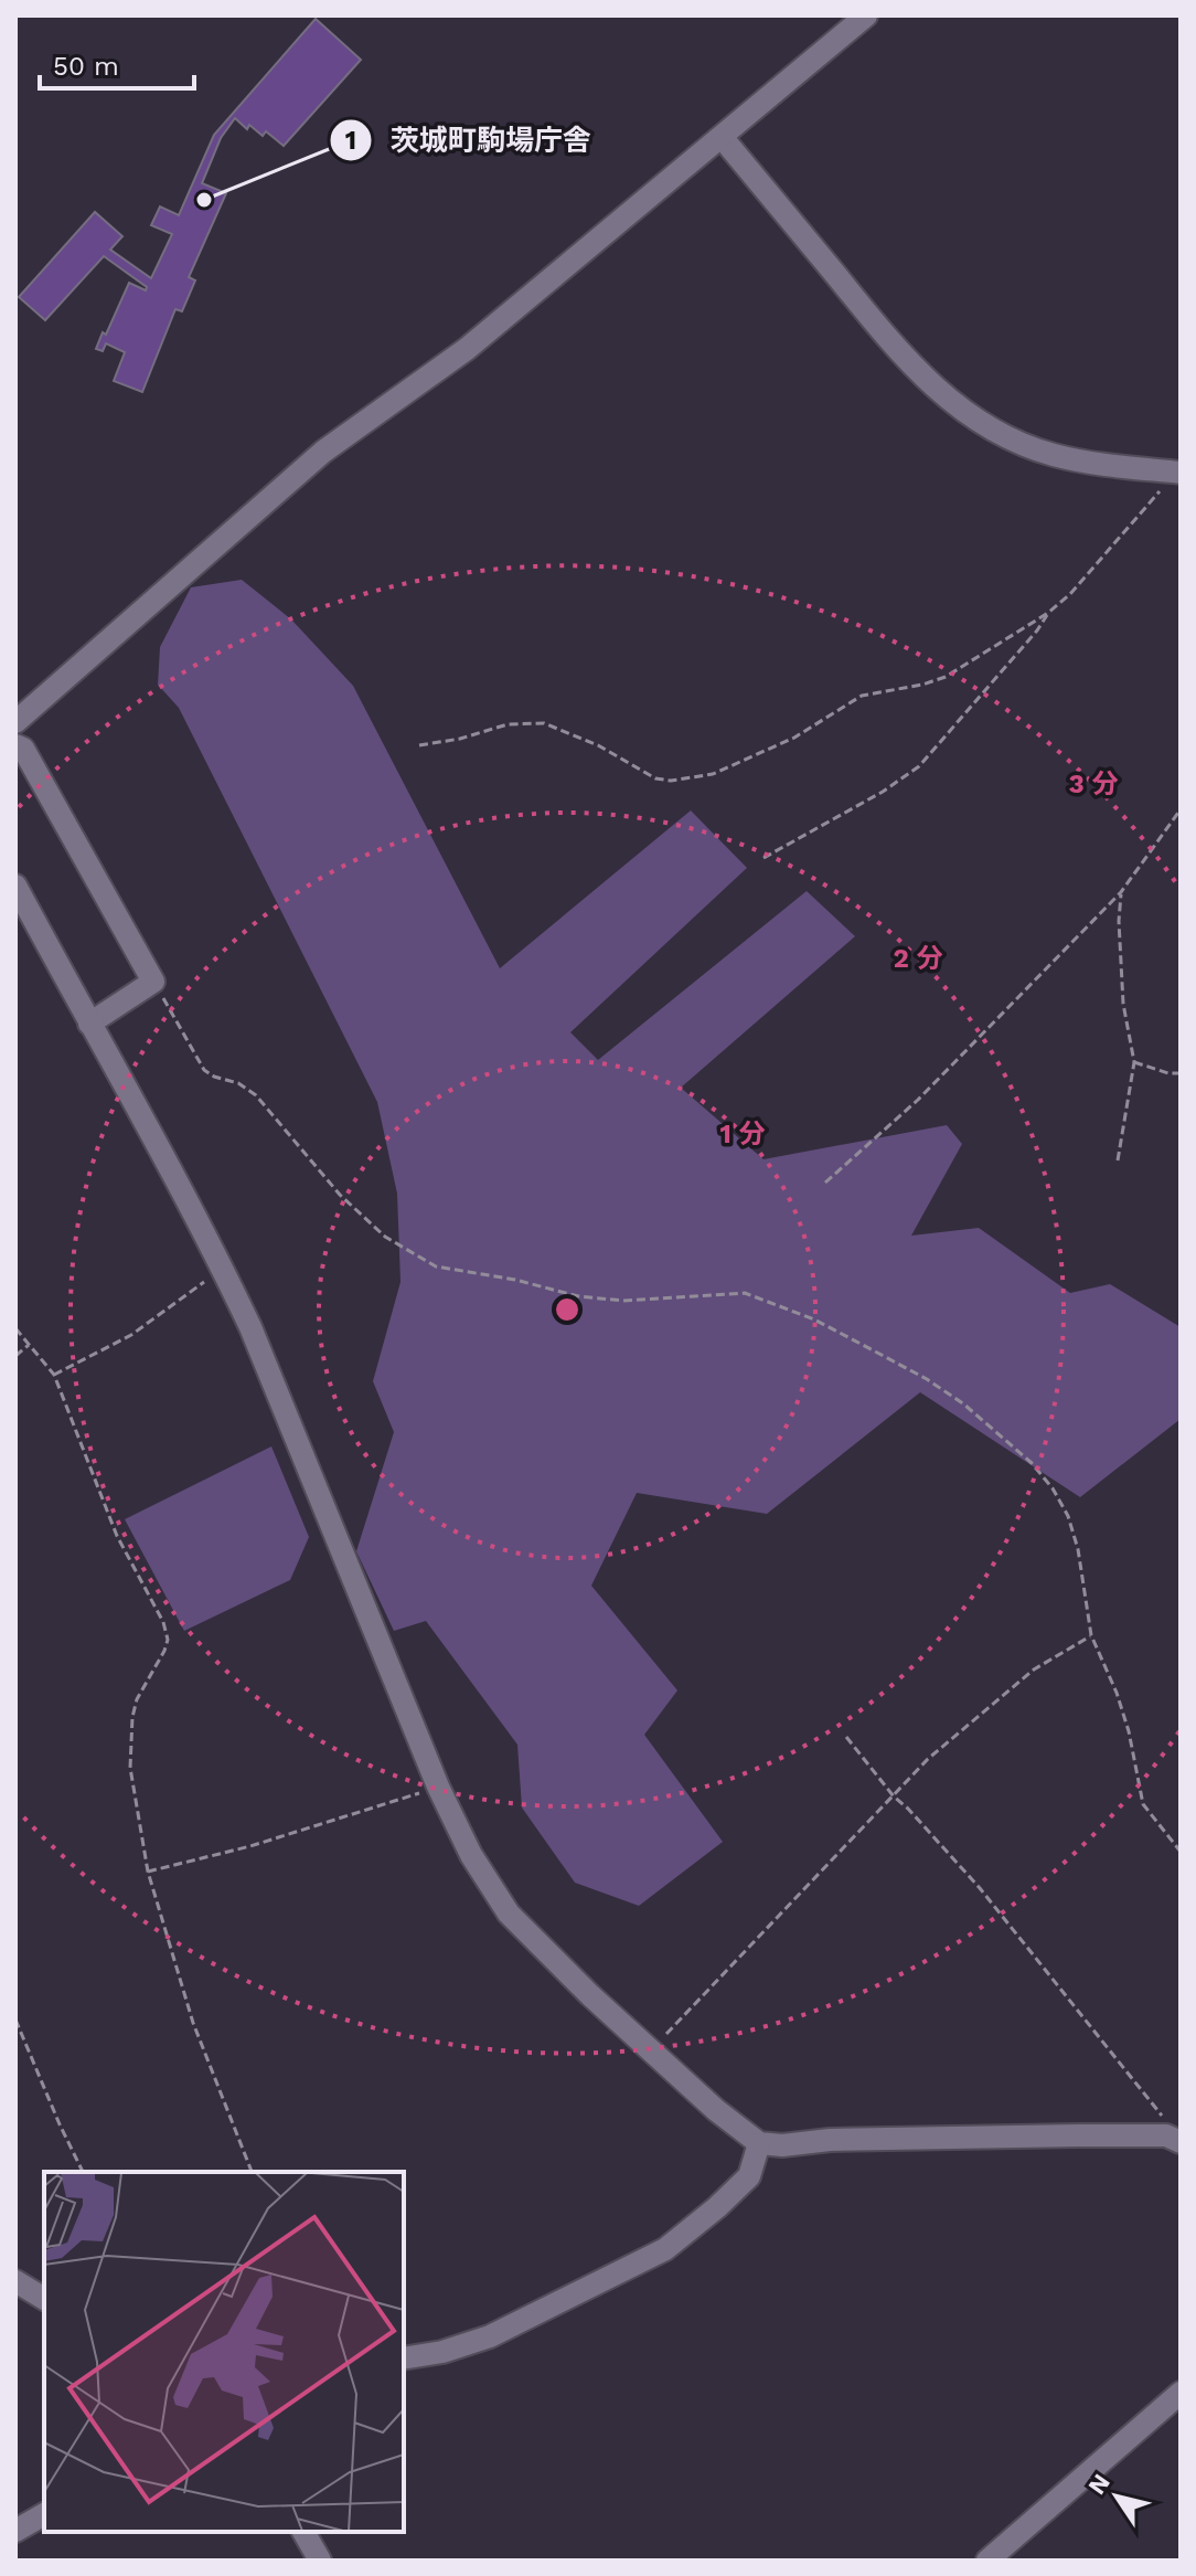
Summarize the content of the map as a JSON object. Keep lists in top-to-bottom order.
{
  "places": ["茨城町駒場庁舎"],
  "scale_bar": "50 m",
  "north": "top left",
  "rings": ["3 分", "2 分", "1 分"]
}
